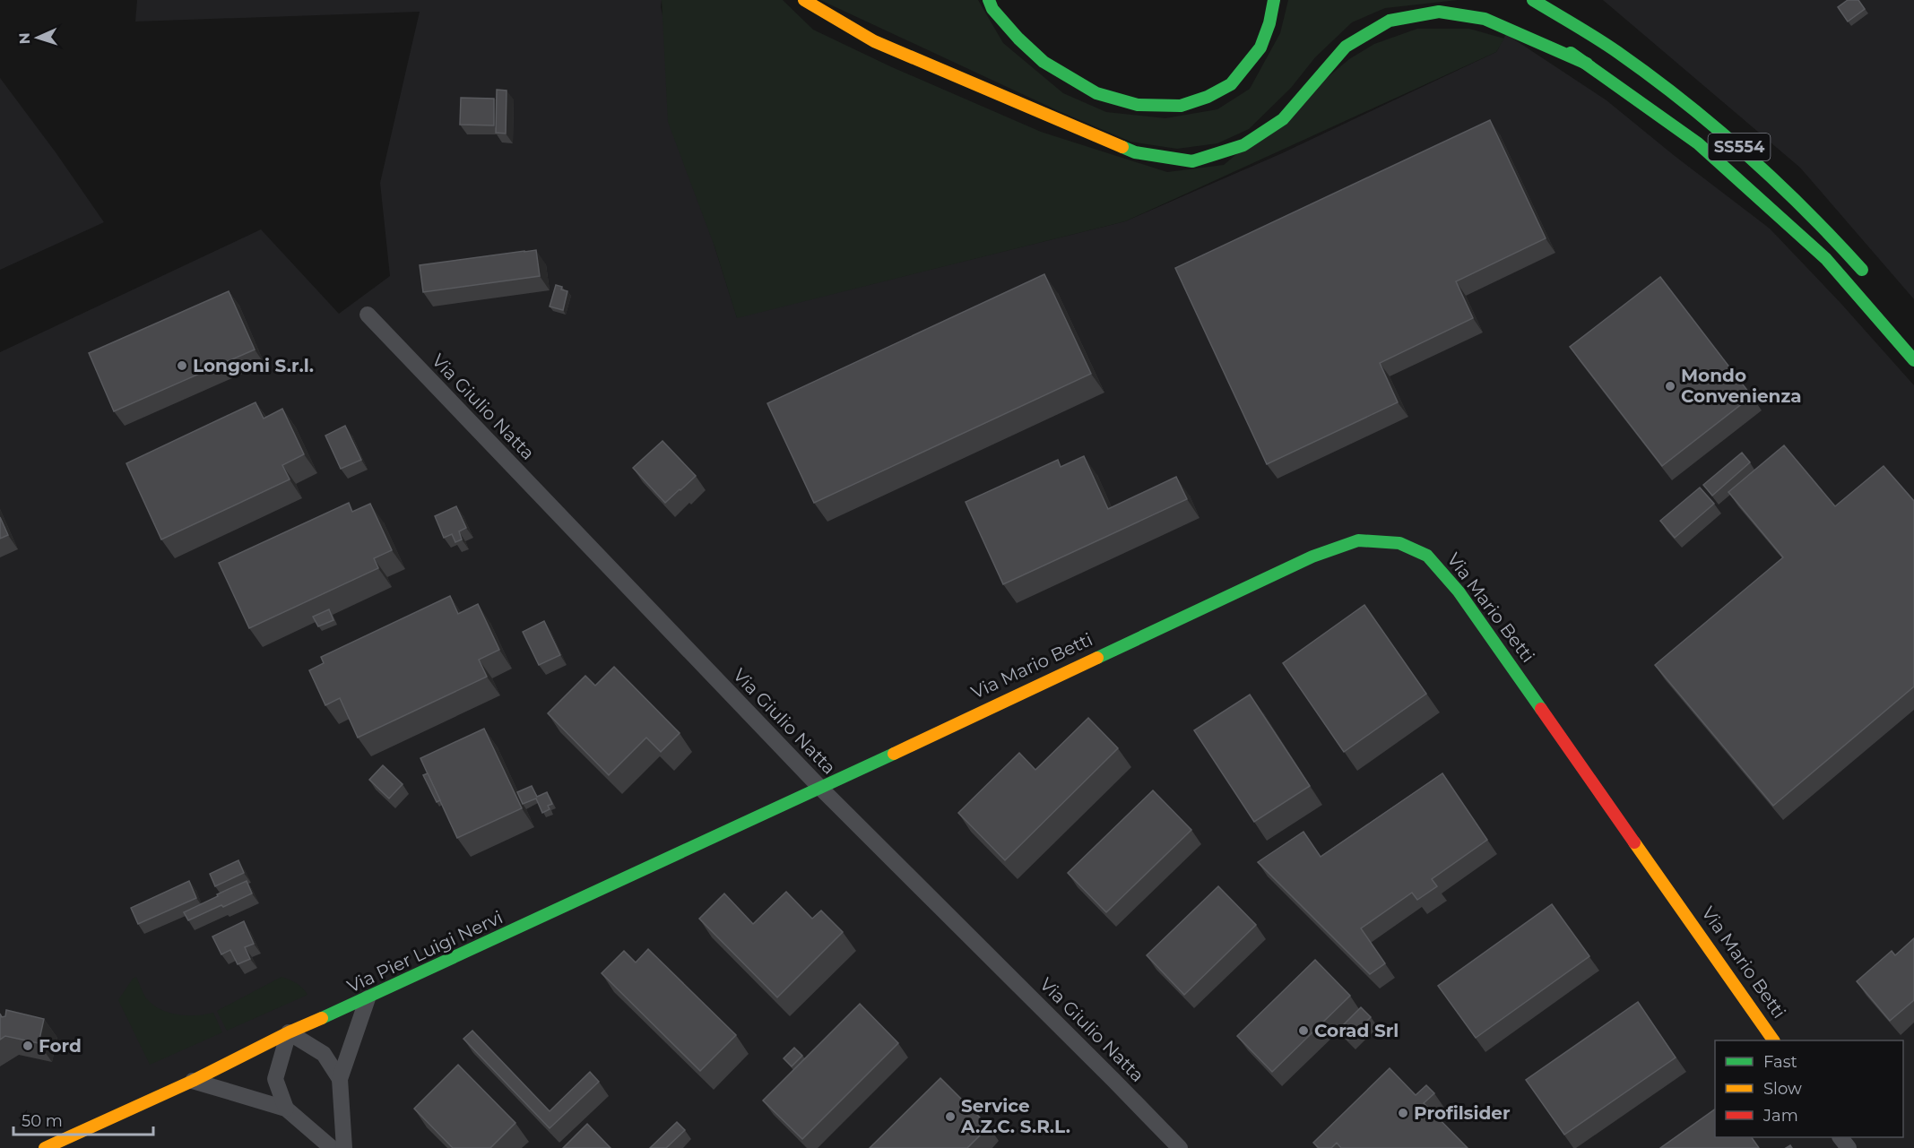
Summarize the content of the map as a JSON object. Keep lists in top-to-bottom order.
{
  "streets": {
    "main road": ["SS554", "Via Mario Betti", "Via Pier Luigi Nervi"],
    "street": ["Via Giulio Natta"]
  },
  "crossings": [
    ["Via Giulio Natta", "Via Mario Betti"],
    ["Via Giulio Natta", "Via Pier Luigi Nervi"],
    ["Via Mario Betti", "Via Pier Luigi Nervi"]
  ],
  "places": [
    "Longoni S.r.l.",
    "Mondo Convenienza",
    "Corad Srl",
    "Ford",
    "Profilsider",
    "Service A.Z.C. S.R.L."
  ],
  "legend": ["Fast", "Slow", "Jam"],
  "scale_bar": "50 m",
  "north": "left"
}
